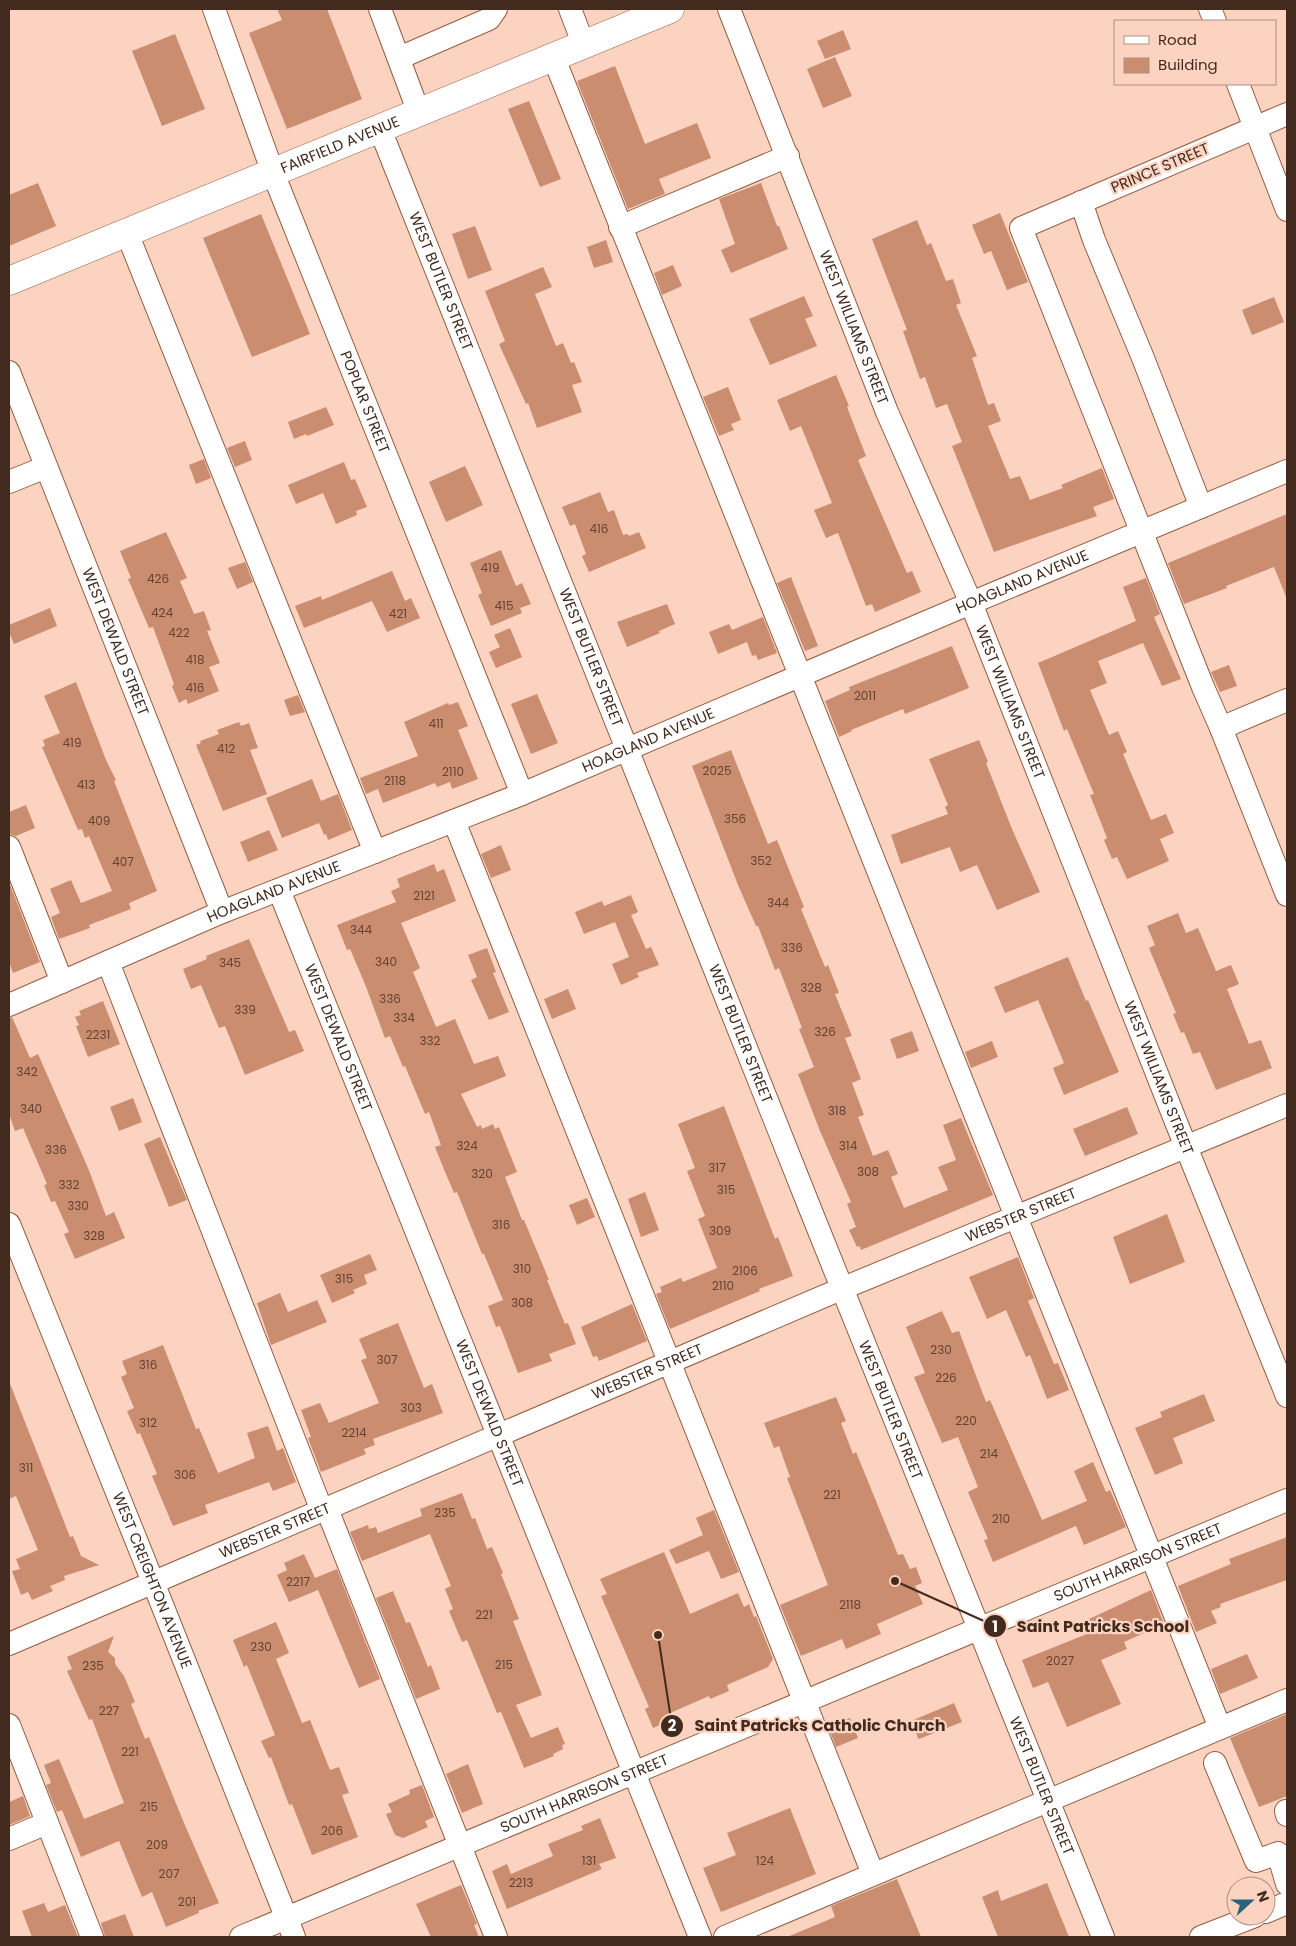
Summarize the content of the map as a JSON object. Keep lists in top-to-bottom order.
{
  "streets": {
    "main road": ["FAIRFIELD AVENUE"],
    "street": [
      "PRINCE STREET",
      "WEST BUTLER STREET",
      "WEST WILLIAMS STREET",
      "POPLAR STREET",
      "HOAGLAND AVENUE",
      "WEST DEWALD STREET",
      "WEBSTER STREET",
      "SOUTH HARRISON STREET",
      "WEST CREIGHTON AVENUE"
    ]
  },
  "crossings": [
    ["FAIRFIELD AVENUE", "WEST BUTLER STREET"],
    ["FAIRFIELD AVENUE", "POPLAR STREET"],
    ["PRINCE STREET", "HOAGLAND AVENUE"],
    ["WEST BUTLER STREET", "HOAGLAND AVENUE"],
    ["WEST BUTLER STREET", "WEBSTER STREET"],
    ["WEST BUTLER STREET", "SOUTH HARRISON STREET"],
    ["WEST WILLIAMS STREET", "HOAGLAND AVENUE"],
    ["WEST WILLIAMS STREET", "WEBSTER STREET"],
    ["POPLAR STREET", "HOAGLAND AVENUE"],
    ["HOAGLAND AVENUE", "WEST DEWALD STREET"],
    ["WEST DEWALD STREET", "WEBSTER STREET"],
    ["WEST DEWALD STREET", "SOUTH HARRISON STREET"],
    ["WEBSTER STREET", "WEST CREIGHTON AVENUE"],
    ["SOUTH HARRISON STREET", "WEST CREIGHTON AVENUE"]
  ],
  "places": ["Saint Patricks School", "Saint Patricks Catholic Church"],
  "house_numbers": [
    "416",
    "419",
    "426",
    "415",
    "424",
    "421",
    "422",
    "418",
    "416",
    "2011",
    "411",
    "419",
    "412",
    "2025",
    "2110",
    "2118",
    "413",
    "356",
    "409",
    "352",
    "407",
    "2121",
    "344",
    "344",
    "336",
    "340",
    "345",
    "328",
    "336",
    "339",
    "334",
    "326",
    "2231",
    "332",
    "342",
    "340",
    "318",
    "324",
    "314",
    "336",
    "317",
    "308",
    "320",
    "332",
    "315",
    "330",
    "316",
    "309",
    "328",
    "310",
    "2106",
    "315",
    "2110",
    "308",
    "230",
    "307",
    "316",
    "226",
    "303",
    "220",
    "312",
    "2214",
    "214",
    "311",
    "306",
    "221",
    "235",
    "210",
    "2217",
    "2118",
    "221",
    "230",
    "2027",
    "215",
    "235",
    "227",
    "221",
    "215",
    "206",
    "209",
    "131",
    "124",
    "207",
    "2213",
    "201"
  ],
  "legend": ["Road", "Building"],
  "north": "right"
}
